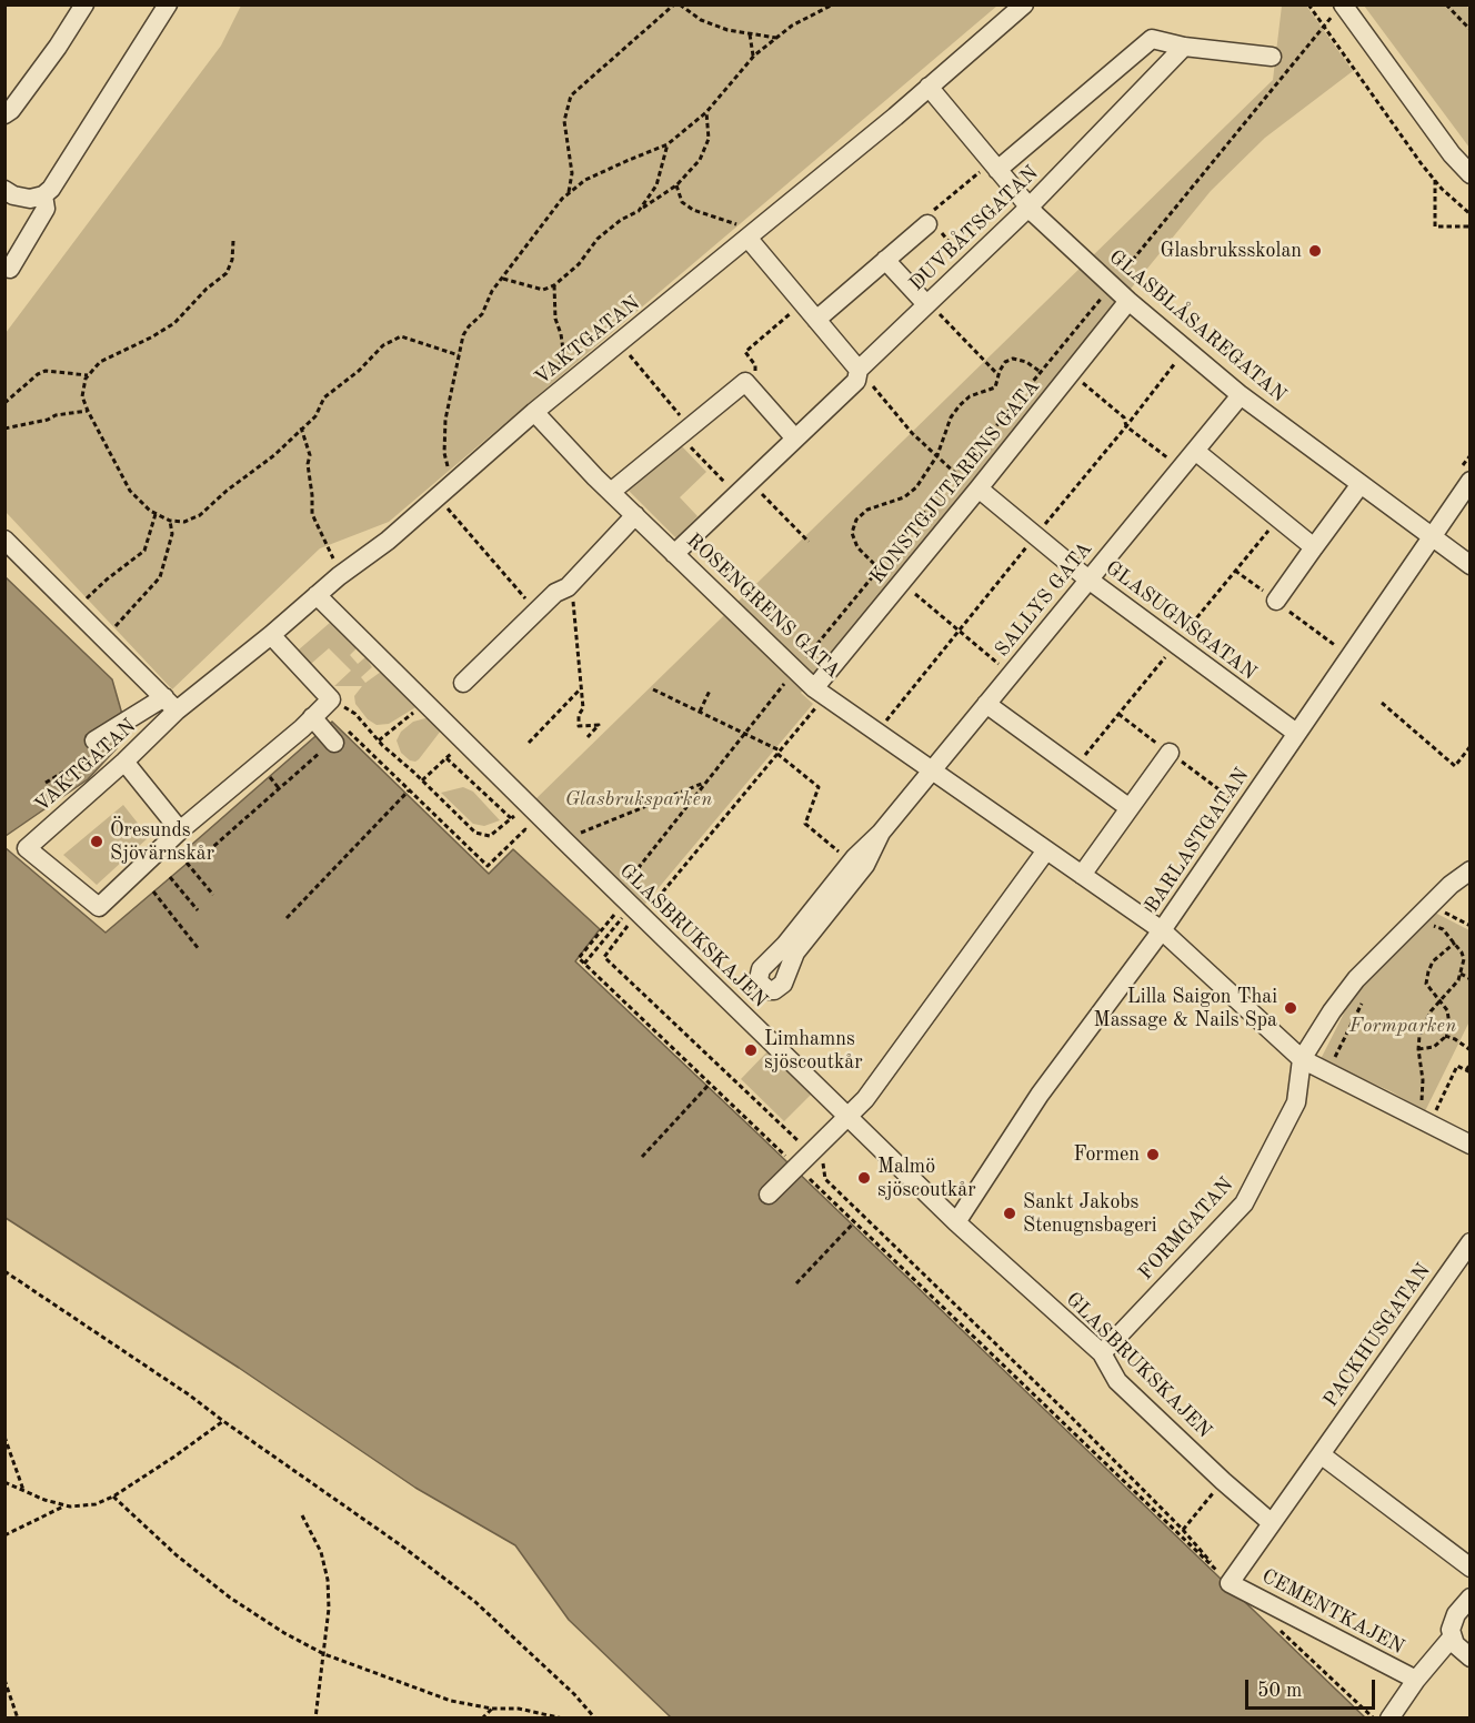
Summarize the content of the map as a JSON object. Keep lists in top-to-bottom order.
{
  "streets": {
    "street": [
      "DUVBÅTSGATAN",
      "GLASBLÅSAREGATAN",
      "VAKTGATAN",
      "KONSTGJUTARENS GATA",
      "SALLYS GATA",
      "ROSENGRENS GATA",
      "GLASUGNSGATAN",
      "BARLASTGATAN",
      "GLASBRUKSKAJEN",
      "FORMGATAN",
      "PACKHUSGATAN",
      "CEMENTKAJEN"
    ]
  },
  "crossings": [
    ["DUVBÅTSGATAN", "GLASBLÅSAREGATAN"],
    ["DUVBÅTSGATAN", "ROSENGRENS GATA"],
    ["GLASBLÅSAREGATAN", "VAKTGATAN"],
    ["GLASBLÅSAREGATAN", "KONSTGJUTARENS GATA"],
    ["GLASBLÅSAREGATAN", "SALLYS GATA"],
    ["GLASBLÅSAREGATAN", "BARLASTGATAN"],
    ["VAKTGATAN", "ROSENGRENS GATA"],
    ["VAKTGATAN", "GLASBRUKSKAJEN"],
    ["KONSTGJUTARENS GATA", "ROSENGRENS GATA"],
    ["KONSTGJUTARENS GATA", "GLASUGNSGATAN"],
    ["SALLYS GATA", "ROSENGRENS GATA"],
    ["SALLYS GATA", "GLASUGNSGATAN"],
    ["ROSENGRENS GATA", "BARLASTGATAN"],
    ["ROSENGRENS GATA", "FORMGATAN"],
    ["GLASUGNSGATAN", "BARLASTGATAN"],
    ["BARLASTGATAN", "GLASBRUKSKAJEN"],
    ["GLASBRUKSKAJEN", "FORMGATAN"],
    ["GLASBRUKSKAJEN", "PACKHUSGATAN"],
    ["GLASBRUKSKAJEN", "CEMENTKAJEN"],
    ["PACKHUSGATAN", "CEMENTKAJEN"]
  ],
  "parks": ["Glasbruksparken", "Formparken"],
  "places": [
    "Glasbruksskolan",
    "Öresunds Sjövärnskår",
    "Lilla Saigon Thai Massage & Nails Spa",
    "Limhamns sjöscoutkår",
    "Formen",
    "Malmö sjöscoutkår",
    "Sankt Jakobs Stenugnsbageri"
  ],
  "scale_bar": "50 m"
}
